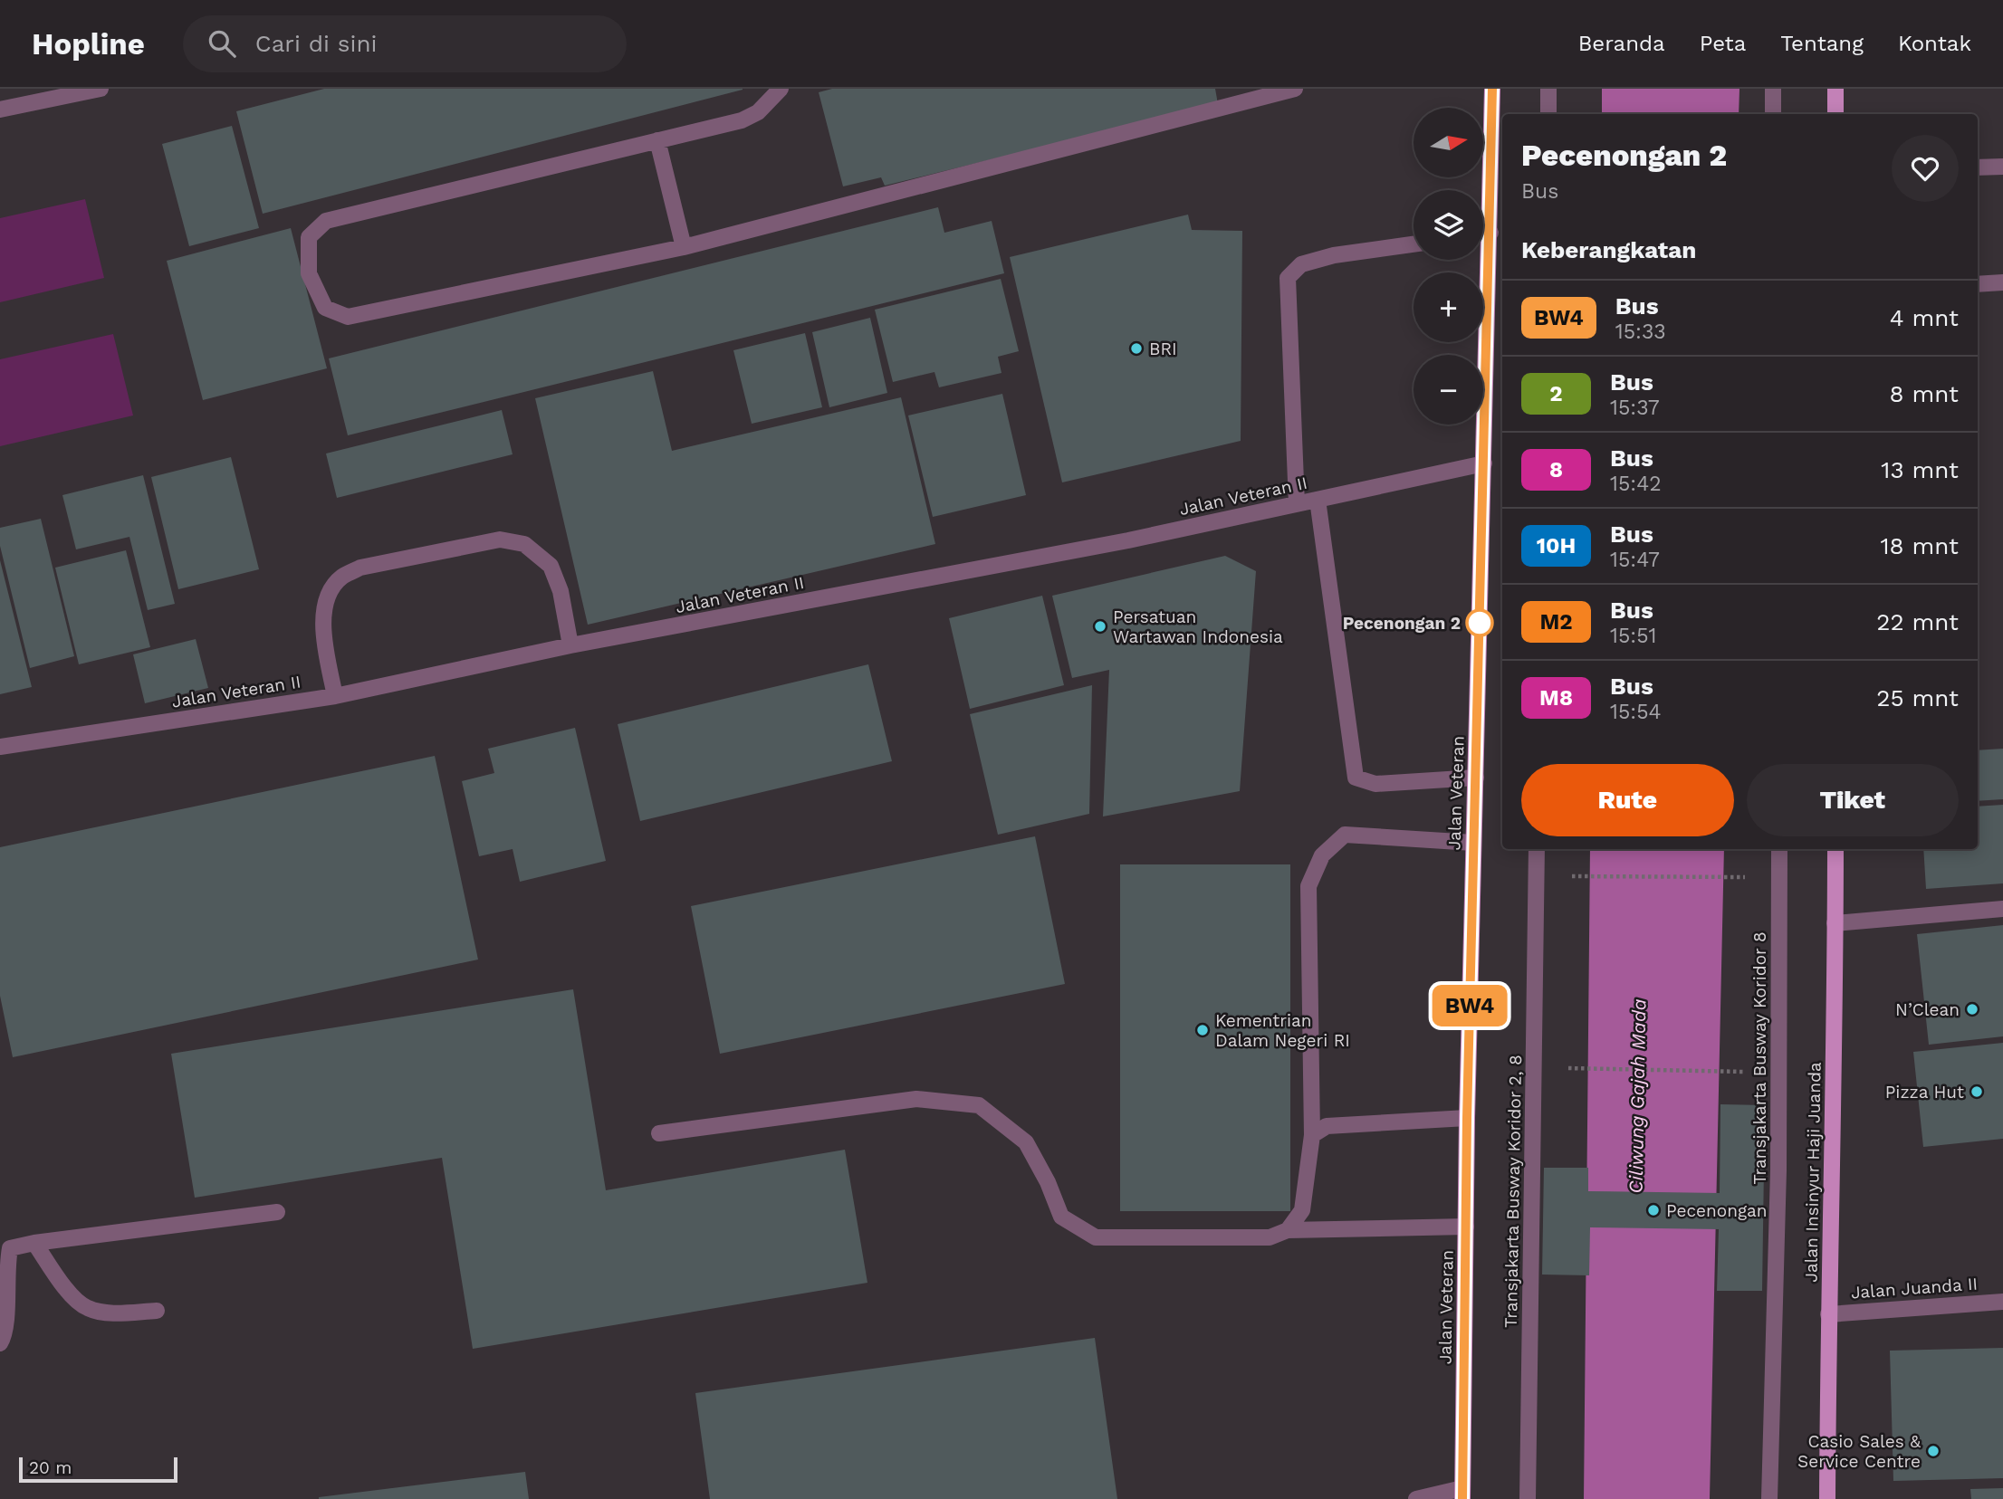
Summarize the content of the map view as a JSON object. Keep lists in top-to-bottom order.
{
  "streets": {
    "main road": ["Jalan Veteran", "Jalan Insinyur Haji Juanda"],
    "street": [
      "Jalan Veteran II",
      "Transjakarta Busway Koridor 8",
      "Transjakarta Busway Koridor 2, 8",
      "Jalan Juanda II"
    ]
  },
  "crossings": [
    ["Jalan Veteran II", "Jalan Veteran"],
    ["Jalan Insinyur Haji Juanda", "Jalan Juanda II"]
  ],
  "water": ["Ciliwung Gajah Mada"],
  "places": [
    "BRI",
    "Pecenongan 2",
    "Persatuan Wartawan Indonesia",
    "N’Clean",
    "Kementrian Dalam Negeri RI",
    "Pizza Hut",
    "Pecenongan",
    "Casio Sales & Service Centre"
  ],
  "lines": ["bus line BW4"],
  "scale_bar": "20 m",
  "north": "right",
  "page": {
    "header": "Hopline",
    "search": "Cari di sini",
    "nav": [
      "Beranda",
      "Peta",
      "Tentang",
      "Kontak"
    ],
    "on_map": "BW4",
    "map_buttons": ["+", "−"],
    "heading": [
      ["Pecenongan 2", "Bus"],
      "Keberangkatan"
    ],
    "list": [
      {
        "mark": "BW4",
        "name": "Bus",
        "note": "15:33",
        "value": "4 mnt"
      },
      {
        "mark": "2",
        "name": "Bus",
        "note": "15:37",
        "value": "8 mnt"
      },
      {
        "mark": "8",
        "name": "Bus",
        "note": "15:42",
        "value": "13 mnt"
      },
      {
        "mark": "10H",
        "name": "Bus",
        "note": "15:47",
        "value": "18 mnt"
      },
      {
        "mark": "M2",
        "name": "Bus",
        "note": "15:51",
        "value": "22 mnt"
      },
      {
        "mark": "M8",
        "name": "Bus",
        "note": "15:54",
        "value": "25 mnt"
      }
    ],
    "buttons": ["Rute", "Tiket"],
    "scale": "20 m"
  }
}
